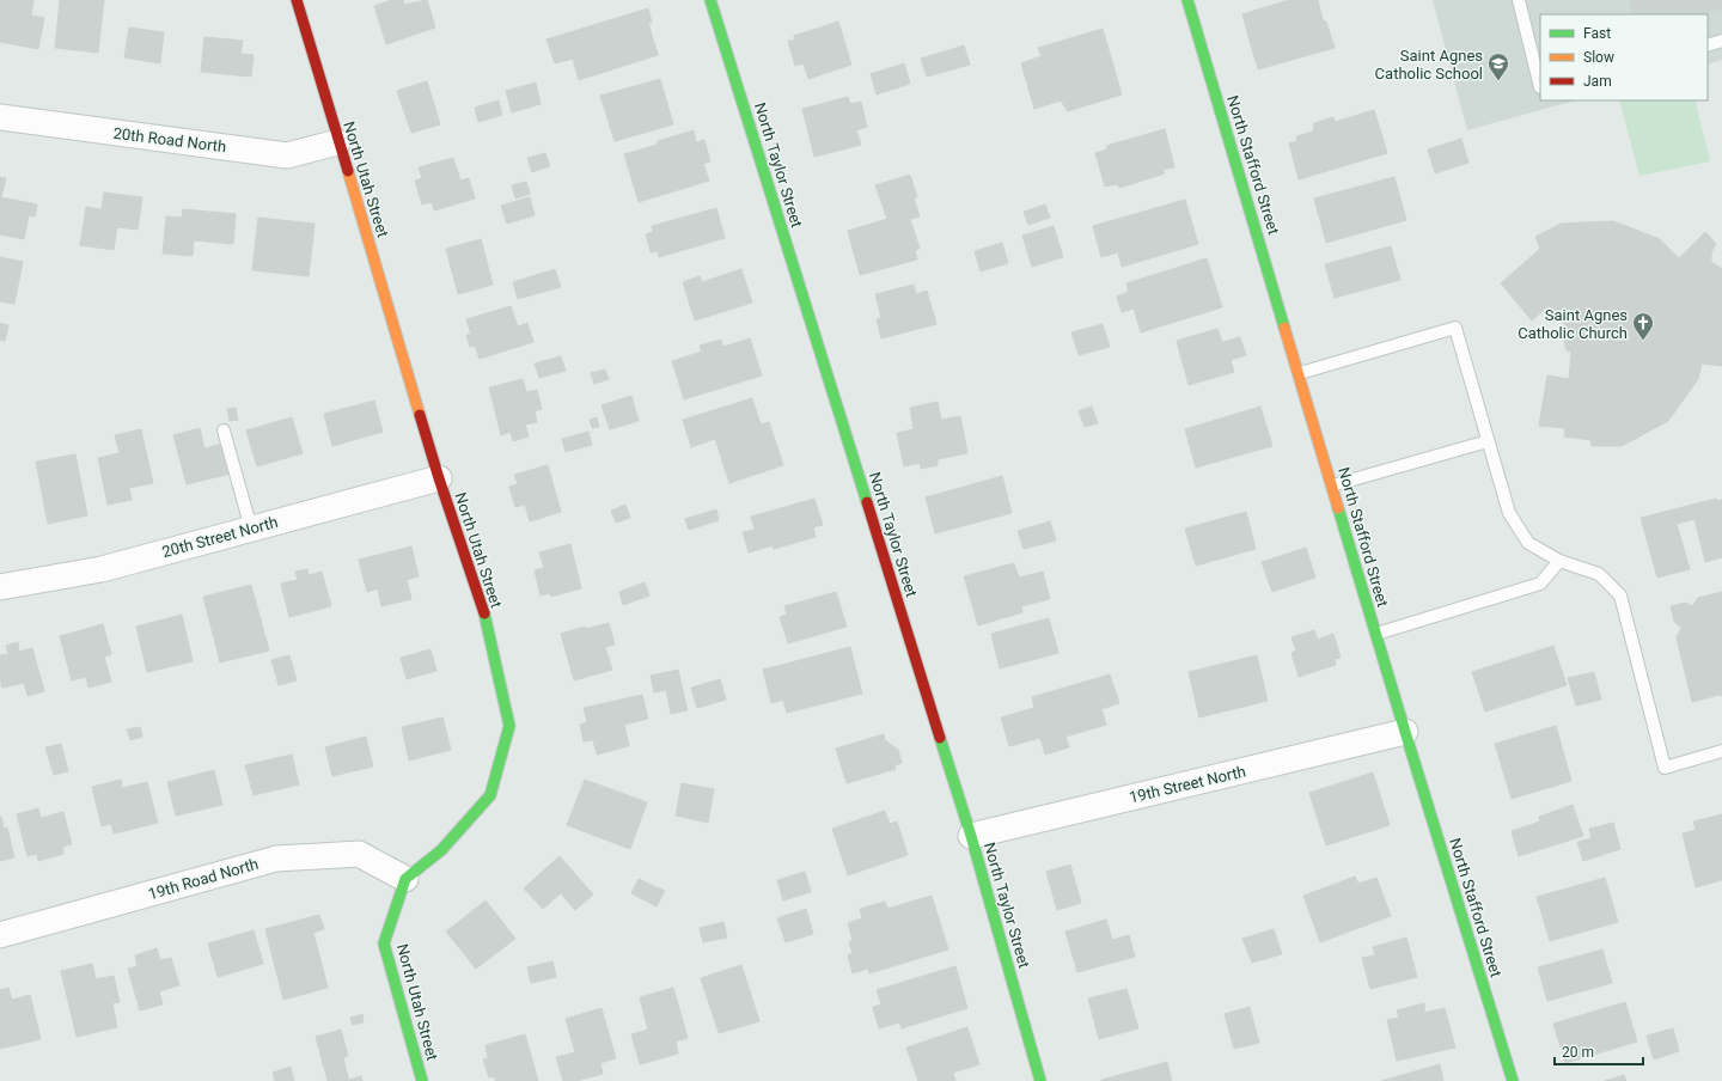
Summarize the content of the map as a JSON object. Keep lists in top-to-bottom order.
{
  "streets": {
    "street": [
      "20th Road North",
      "North Taylor Street",
      "North Stafford Street",
      "North Utah Street",
      "20th Street North",
      "19th Street North",
      "19th Road North"
    ]
  },
  "crossings": [
    ["20th Road North", "North Utah Street"],
    ["North Taylor Street", "19th Street North"],
    ["North Stafford Street", "19th Street North"],
    ["North Utah Street", "20th Street North"],
    ["North Utah Street", "19th Road North"]
  ],
  "places": {
    "school or university": ["Saint Agnes Catholic School"],
    "church": ["Saint Agnes Catholic Church"]
  },
  "legend": ["Fast", "Slow", "Jam"],
  "scale_bar": "20 m"
}
